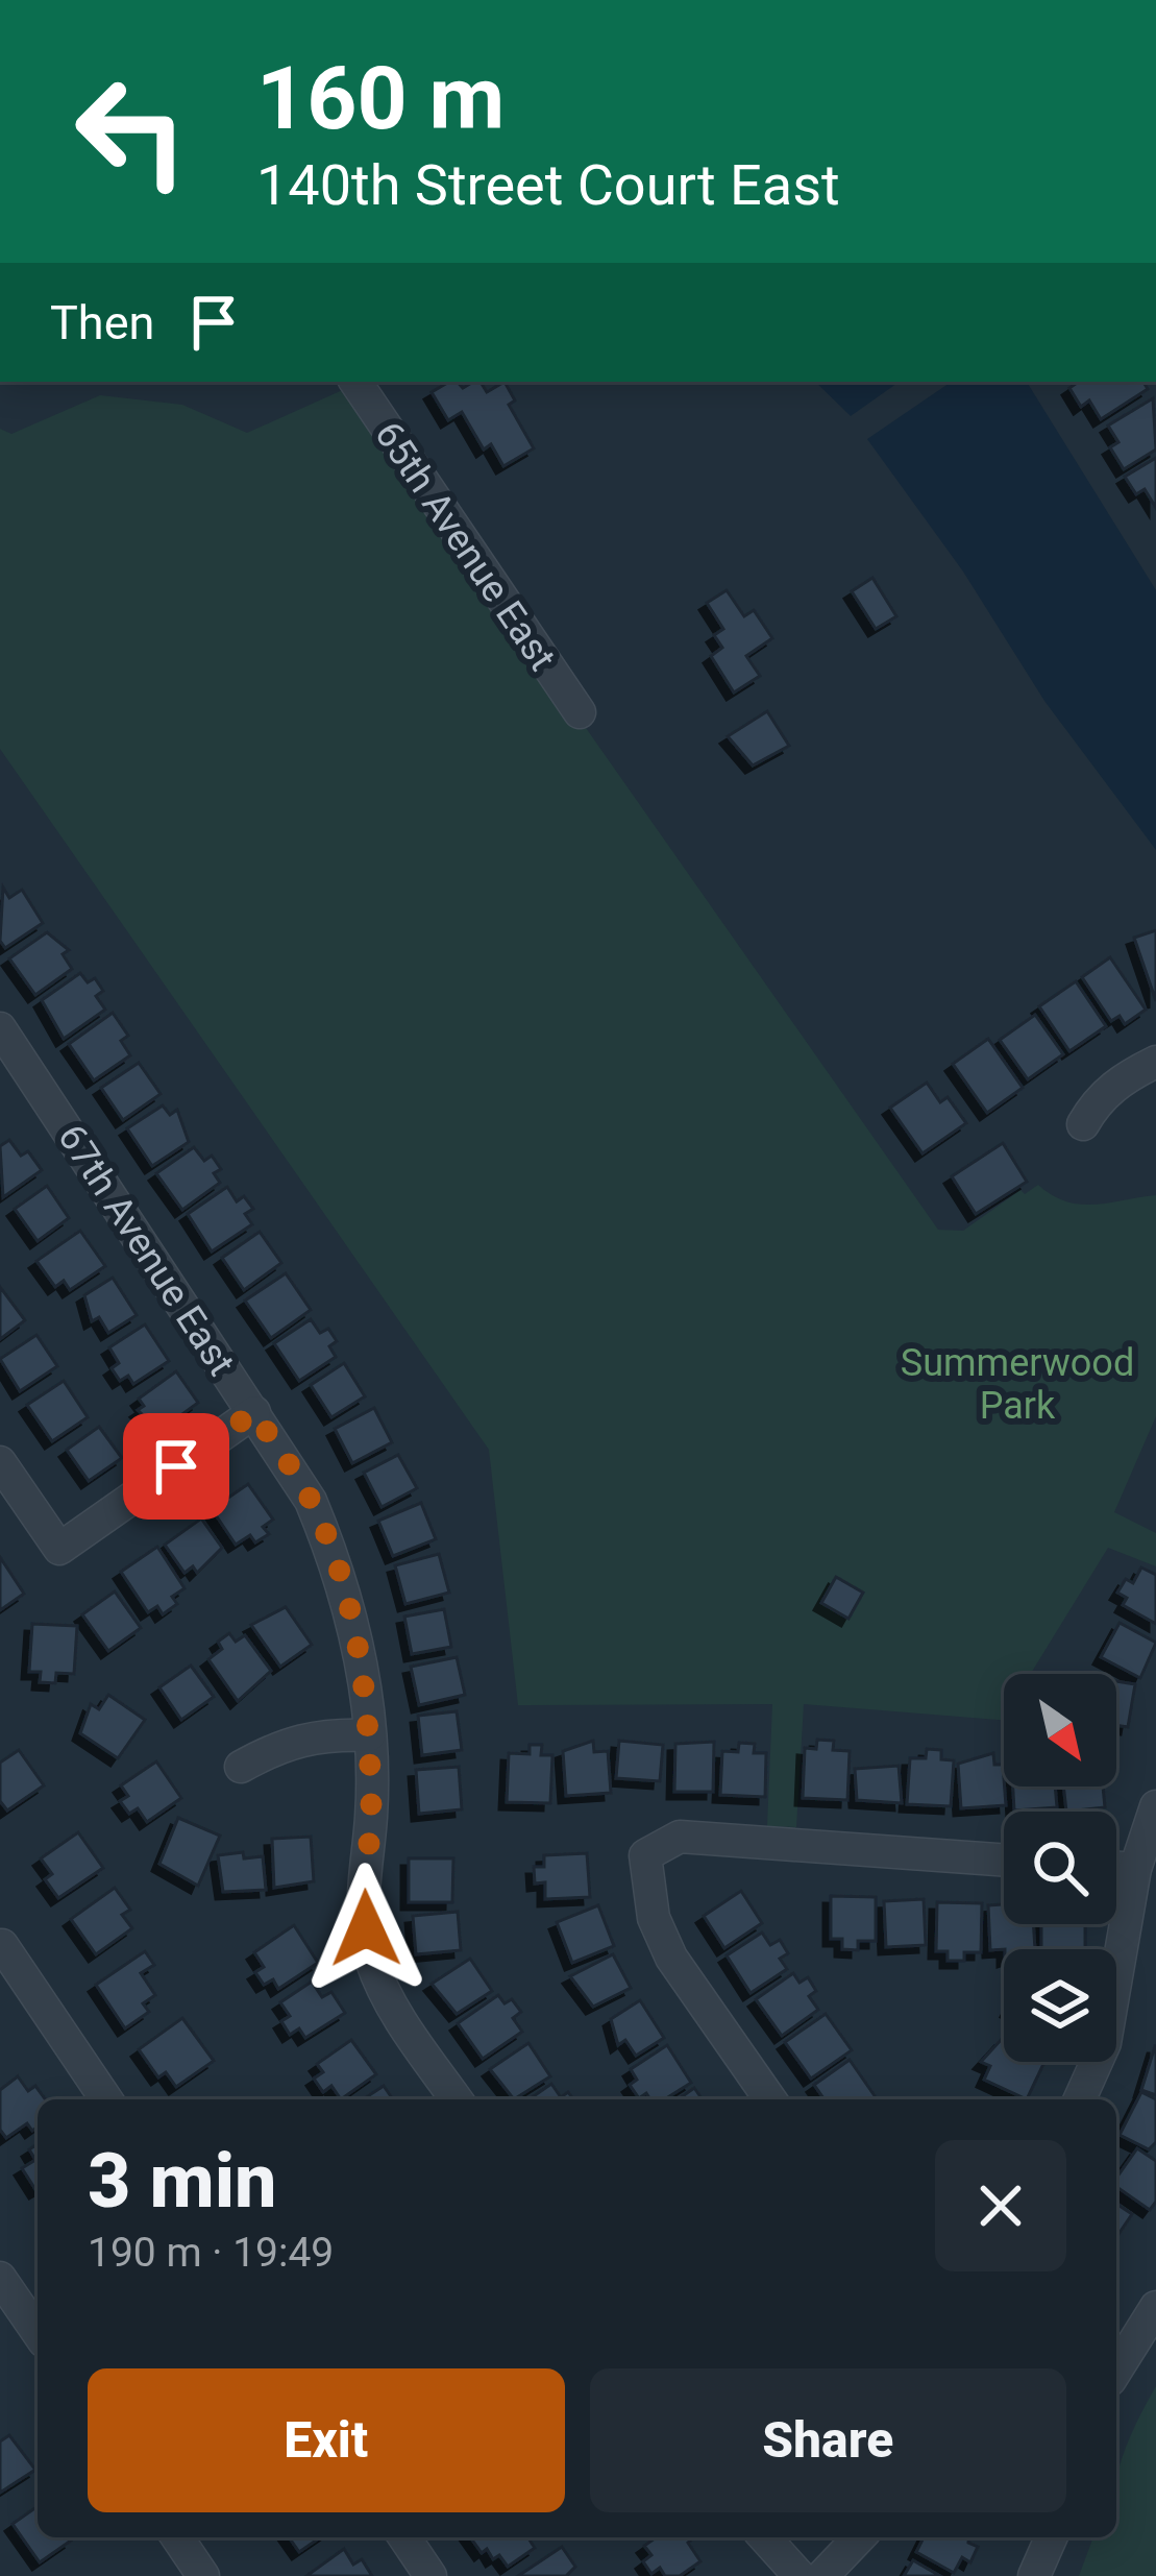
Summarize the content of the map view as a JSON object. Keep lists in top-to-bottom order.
{
  "streets": {
    "street": ["65th Avenue East", "67th Avenue East"]
  },
  "parks": ["Summerwood Park"],
  "north": "bottom right",
  "page": {
    "turn": ["160 m", "140th Street Court East"],
    "then": "Then",
    "heading": ["3 min", "190 m · 19:49"],
    "buttons": ["Exit", "Share"]
  }
}
